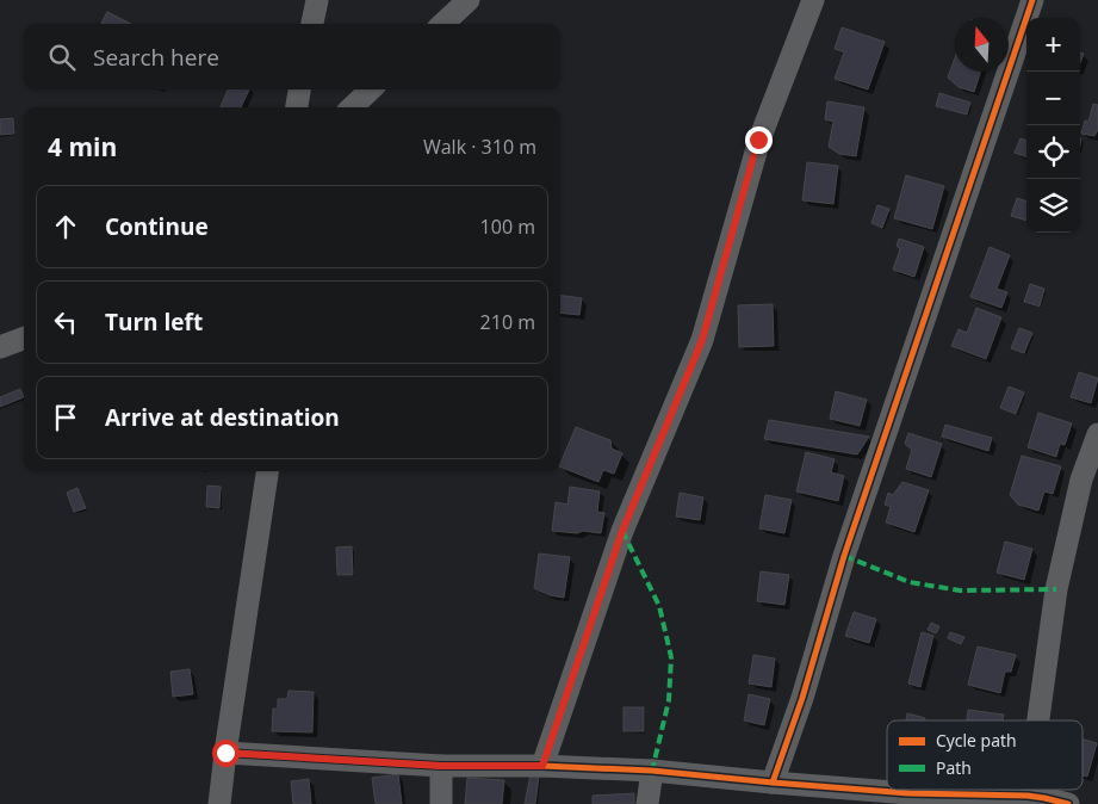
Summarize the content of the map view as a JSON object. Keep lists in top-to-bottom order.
{
  "legend": ["Cycle path", "Path"],
  "north": "top",
  "page": {
    "map_buttons": ["+", "−"],
    "search": "Search here",
    "heading": ["4 min", "Walk · 310 m"],
    "list": [
      ["Continue", "100 m"],
      ["Turn left", "210 m"],
      "Arrive at destination"
    ]
  }
}
